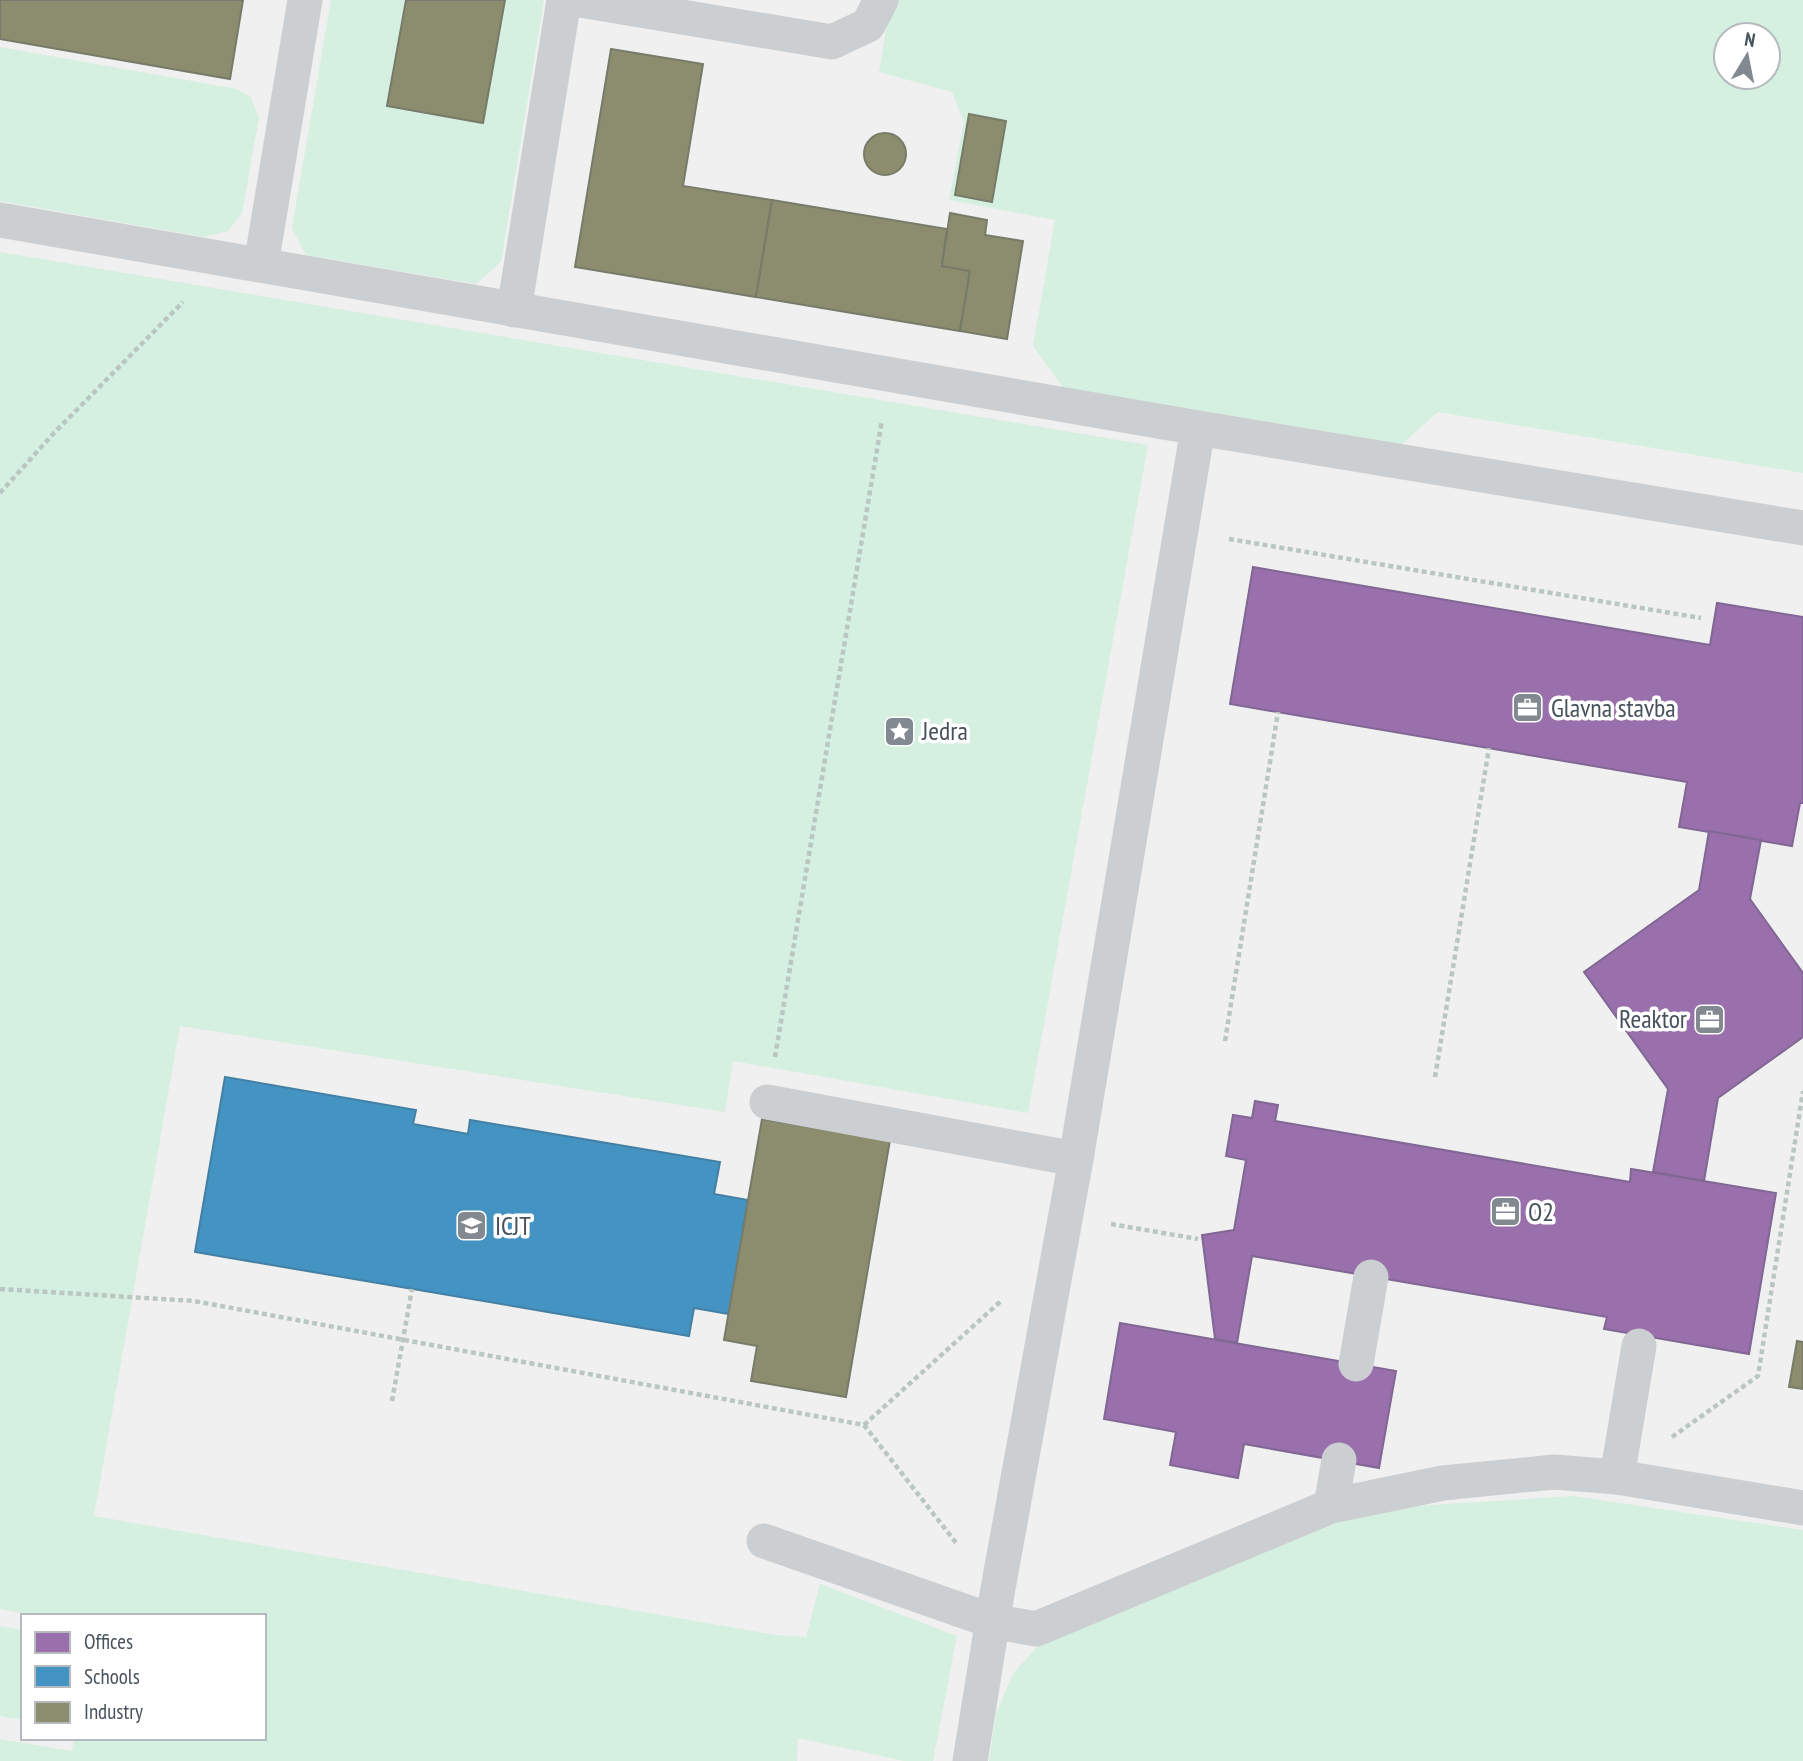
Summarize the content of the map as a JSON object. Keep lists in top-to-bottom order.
{
  "places": {
    "office": ["Glavna stavba", "Reaktor", "O2"],
    "place": ["Jedra"],
    "school or university": ["ICJT"]
  },
  "legend": ["Offices", "Schools", "Industry"],
  "north": "top"
}
